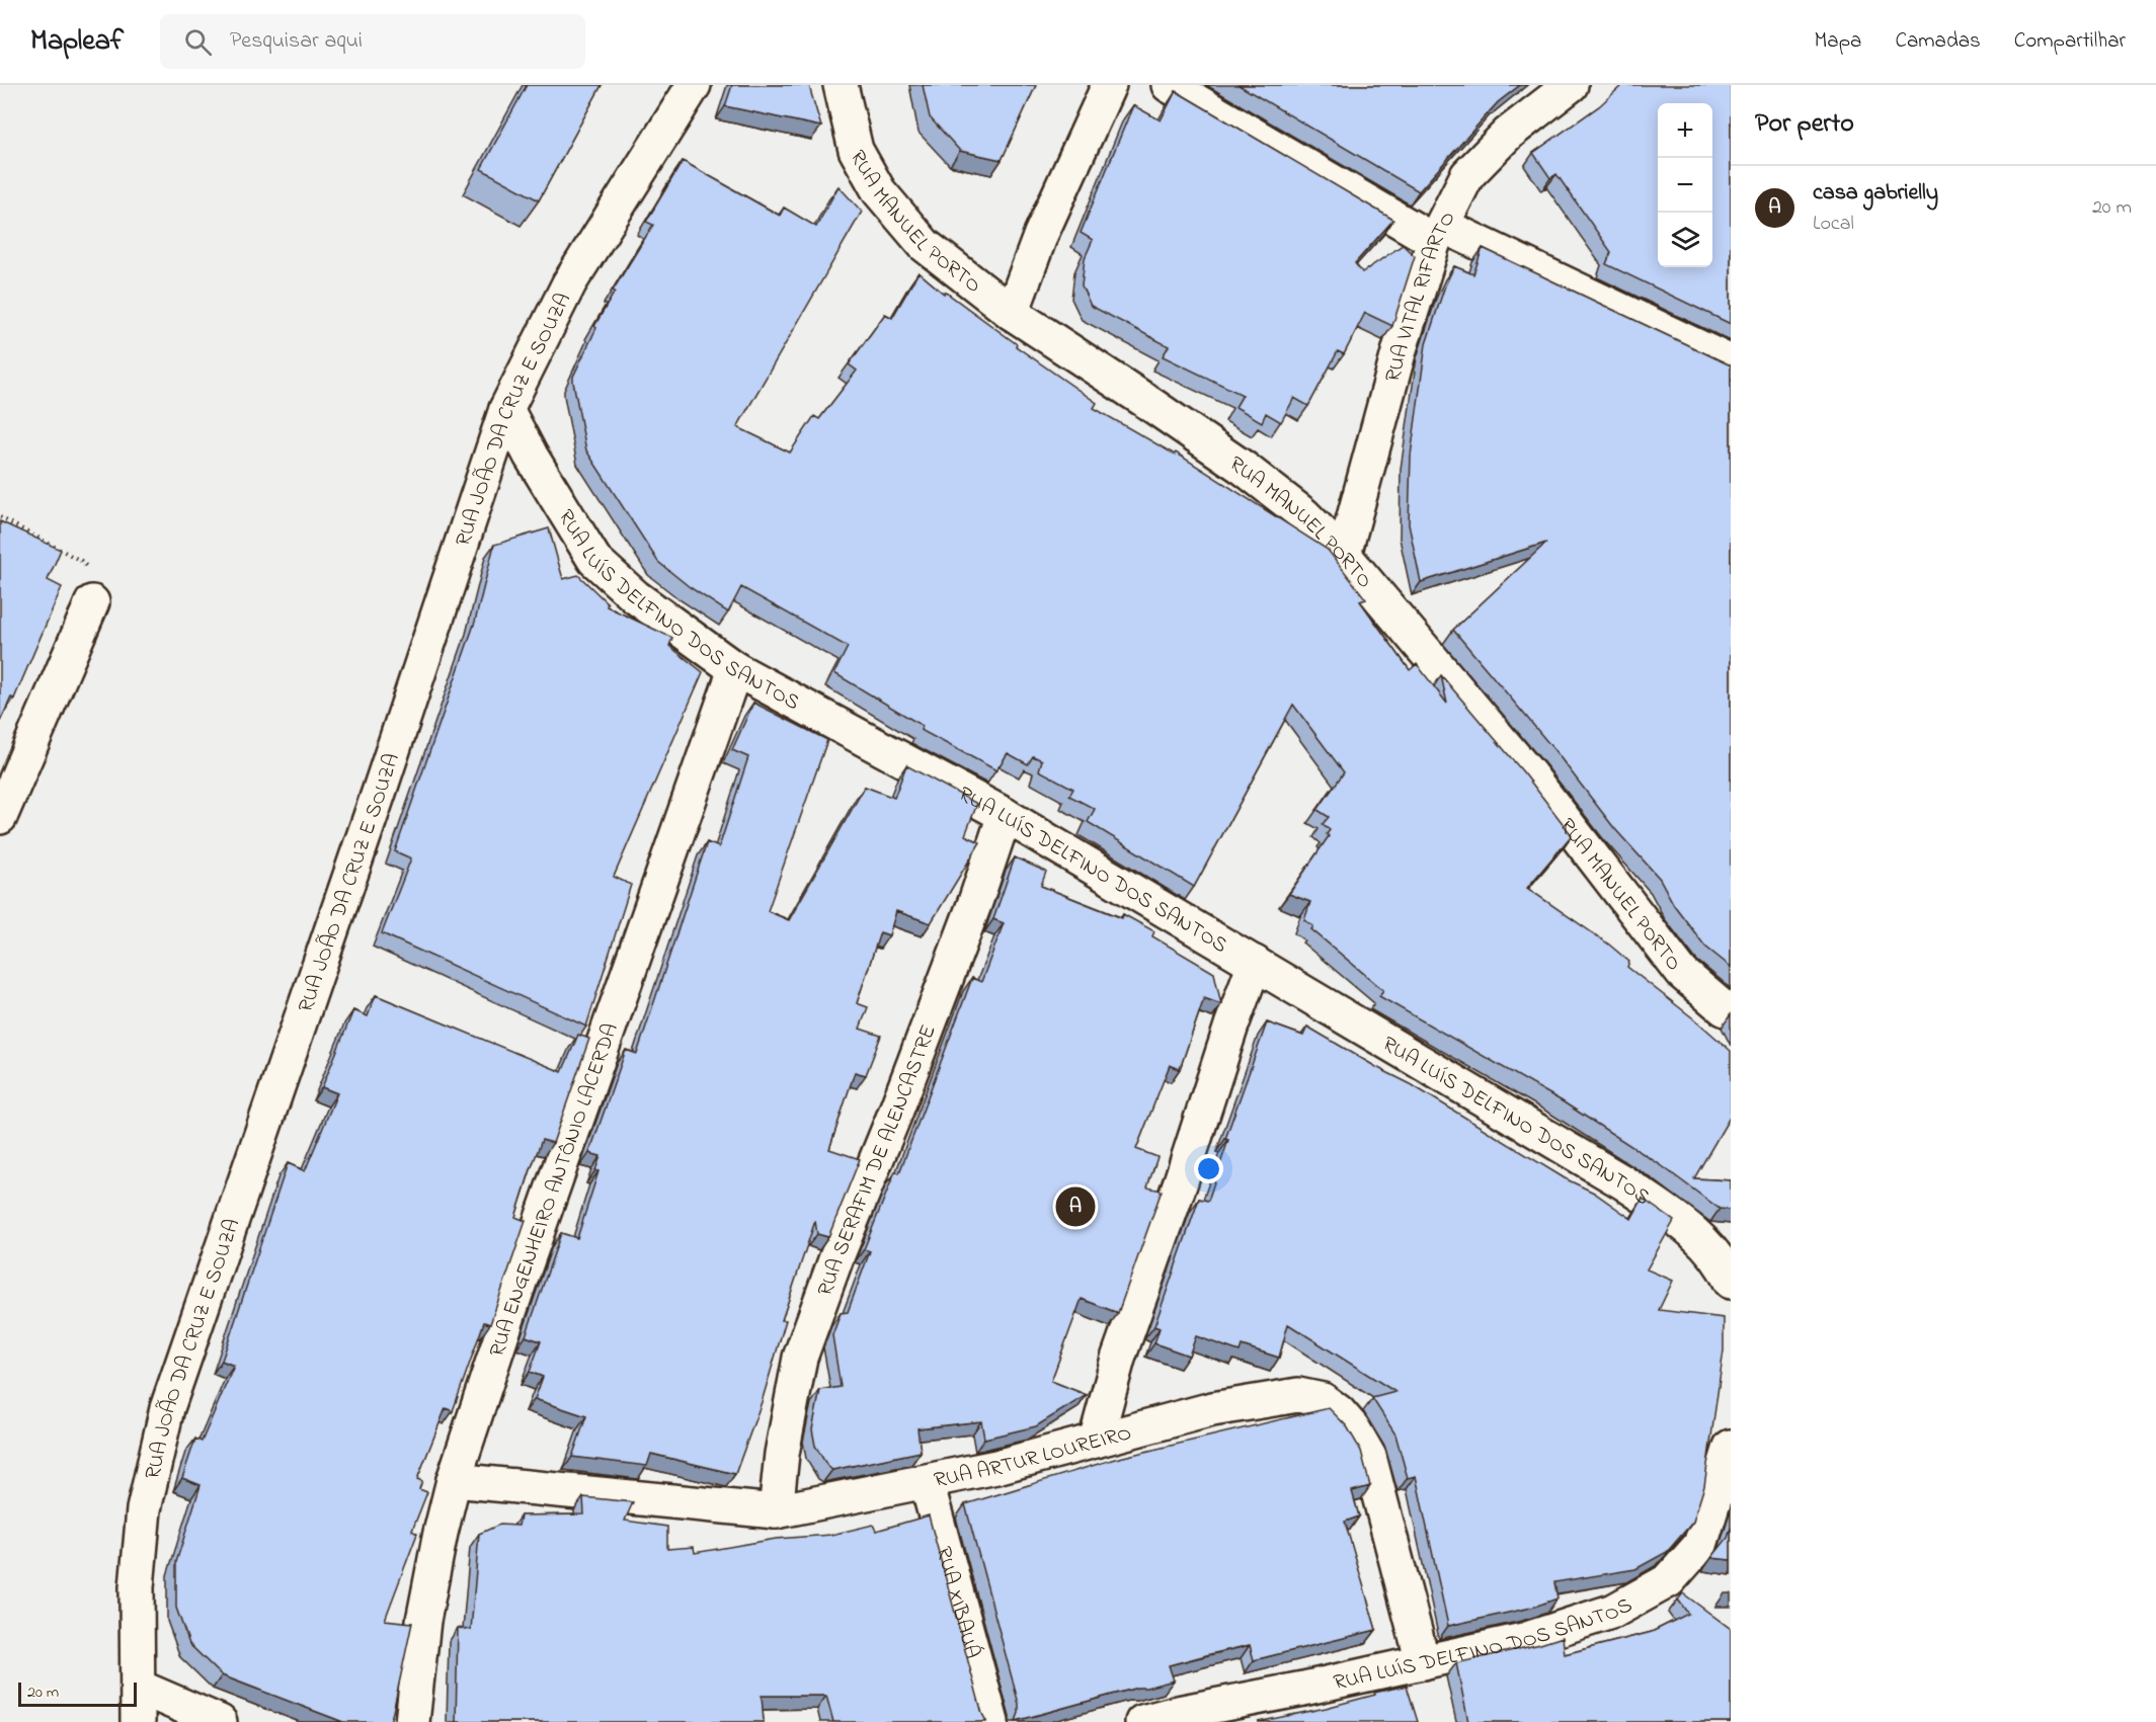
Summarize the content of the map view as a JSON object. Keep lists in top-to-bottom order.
{
  "streets": {
    "street": [
      "RUA MANUEL PORTO",
      "RUA VITAL RIFARTO",
      "RUA JOÃO DA CRUZ E SOUZA",
      "RUA LUÍS DELFINO DOS SANTOS",
      "RUA SERAFIM DE ALENCASTRE",
      "RUA ENGENHEIRO ANTÔNIO LACERDA",
      "RUA ARTUR LOUREIRO",
      "RUA XIBAUÁ"
    ]
  },
  "crossings": [
    ["RUA MANUEL PORTO", "RUA VITAL RIFARTO"],
    ["RUA JOÃO DA CRUZ E SOUZA", "RUA LUÍS DELFINO DOS SANTOS"],
    ["RUA LUÍS DELFINO DOS SANTOS", "RUA SERAFIM DE ALENCASTRE"],
    ["RUA LUÍS DELFINO DOS SANTOS", "RUA ENGENHEIRO ANTÔNIO LACERDA"],
    ["RUA LUÍS DELFINO DOS SANTOS", "RUA ARTUR LOUREIRO"],
    ["RUA SERAFIM DE ALENCASTRE", "RUA ARTUR LOUREIRO"],
    ["RUA ENGENHEIRO ANTÔNIO LACERDA", "RUA ARTUR LOUREIRO"],
    ["RUA ARTUR LOUREIRO", "RUA XIBAUÁ"]
  ],
  "scale_bar": "20 m",
  "page": {
    "header": "Mapleaf",
    "search": "Pesquisar aqui",
    "nav": ["Mapa", "Camadas", "Compartilhar"],
    "heading": "Por perto",
    "map_buttons": ["+", "−"],
    "list": [
      {
        "mark": "A",
        "name": "casa gabrielly",
        "note": "Local",
        "value": "20 m"
      }
    ],
    "pins": "A",
    "scale": "20 m"
  }
}
